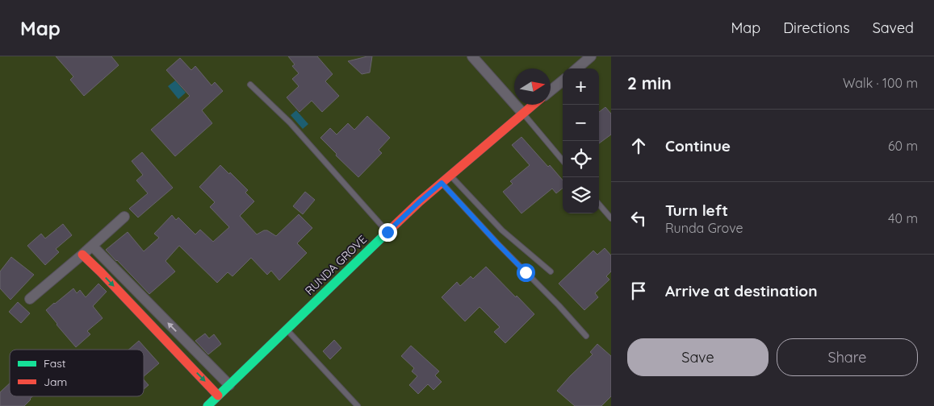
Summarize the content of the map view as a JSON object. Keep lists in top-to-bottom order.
{
  "streets": {
    "street": ["RUNDA GROVE"]
  },
  "legend": ["Fast", "Jam"],
  "north": "right",
  "page": {
    "header": "Map",
    "nav": ["Map", "Directions", "Saved"],
    "heading": ["2 min", "Walk · 100 m"],
    "map_buttons": ["+", "−"],
    "list": [
      ["Continue", "60 m"],
      ["Turn left", "Runda Grove", "40 m"],
      "Arrive at destination"
    ],
    "buttons": ["Save", "Share"]
  }
}
